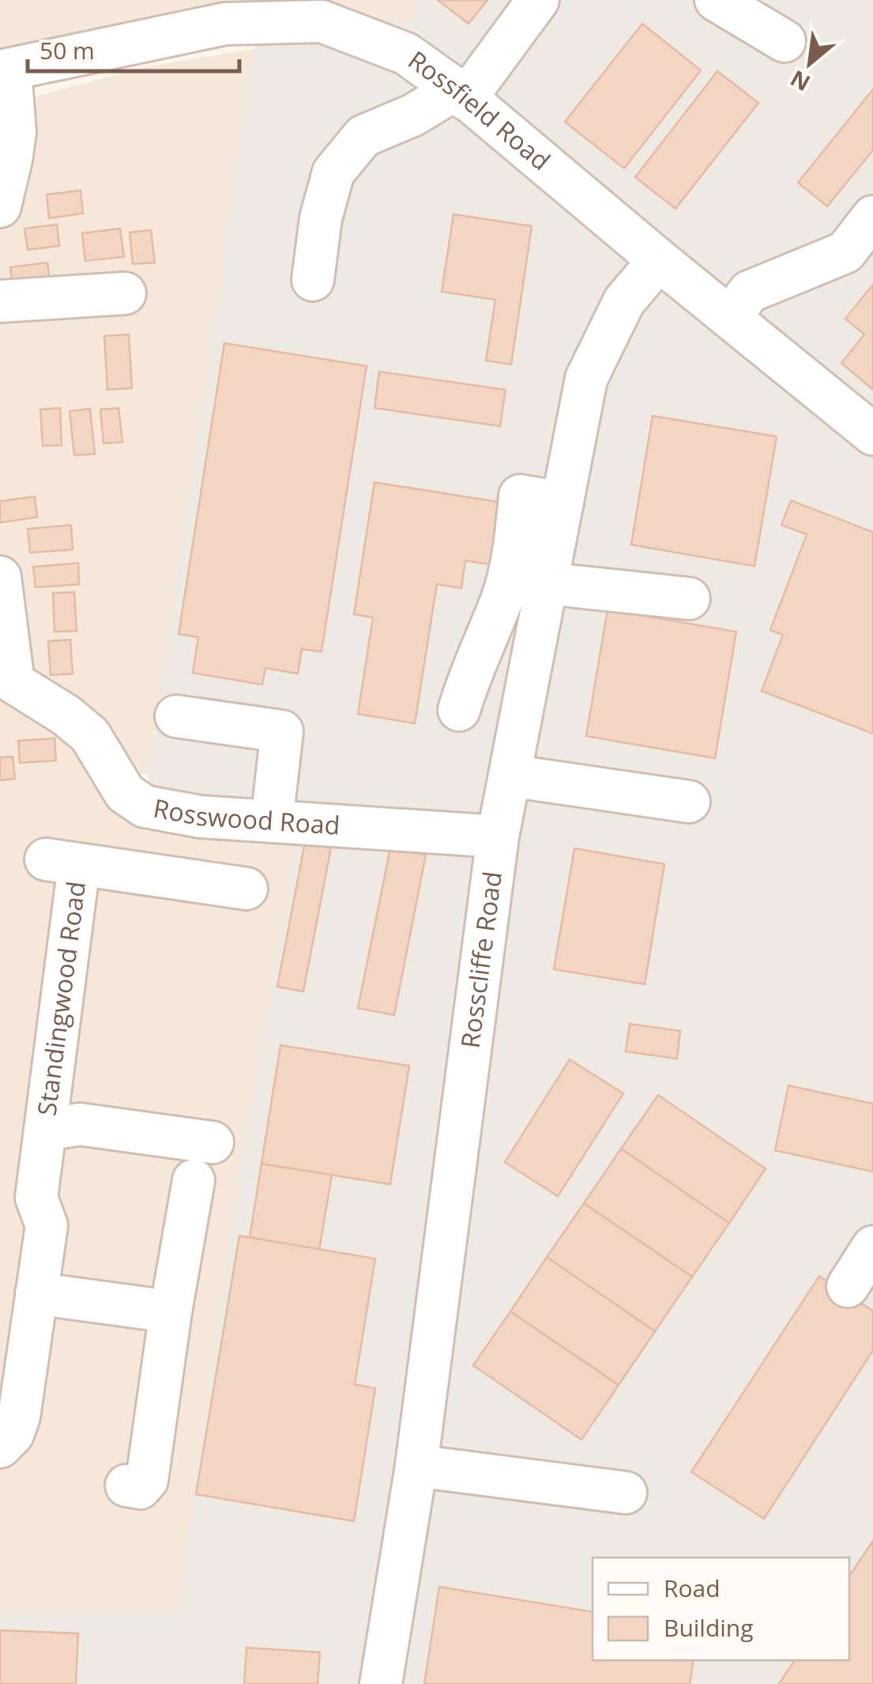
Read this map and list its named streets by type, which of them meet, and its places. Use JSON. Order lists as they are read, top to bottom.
{
  "streets": {
    "street": [
      "Rossfield Road",
      "Rosswood Road",
      "Rosscliffe Road",
      "Standingwood Road"
    ]
  },
  "crossings": [
    ["Rossfield Road", "Rosscliffe Road"],
    ["Rosswood Road", "Rosscliffe Road"]
  ],
  "legend": ["Road", "Building"],
  "scale_bar": "50 m",
  "north": "bottom left"
}
